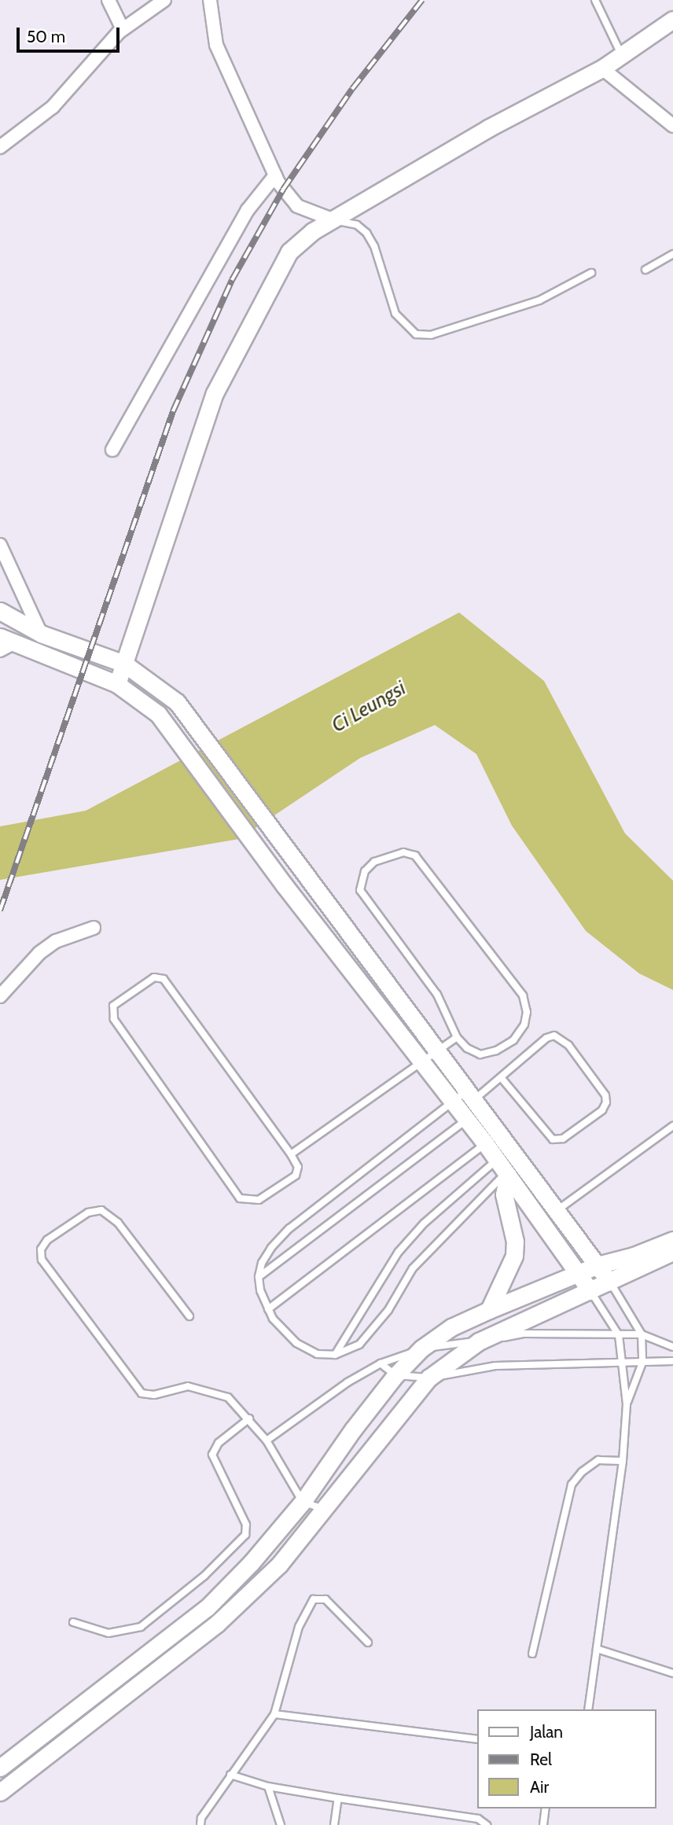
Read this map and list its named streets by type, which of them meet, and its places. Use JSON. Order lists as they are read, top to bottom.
{
  "water": ["Ci Leungsi"],
  "legend": ["Jalan", "Rel", "Air"],
  "scale_bar": "50 m"
}
